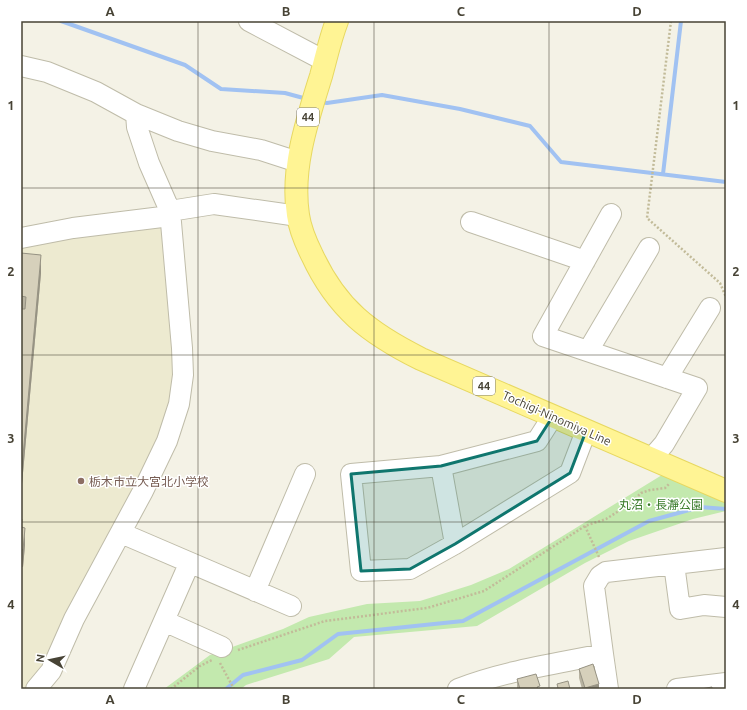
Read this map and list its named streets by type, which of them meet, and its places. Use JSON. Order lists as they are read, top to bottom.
{
  "streets": {
    "main road": ["44", "Tochigi-Ninomiya Line"]
  },
  "parks": ["丸沼・長瀞公園"],
  "places": ["栃木市立大宮北小学校"],
  "north": "left",
  "grid": {
    "columns": [
      "A",
      "B",
      "C",
      "D"
    ],
    "rows": [
      "1",
      "2",
      "3",
      "4"
    ]
  }
}
